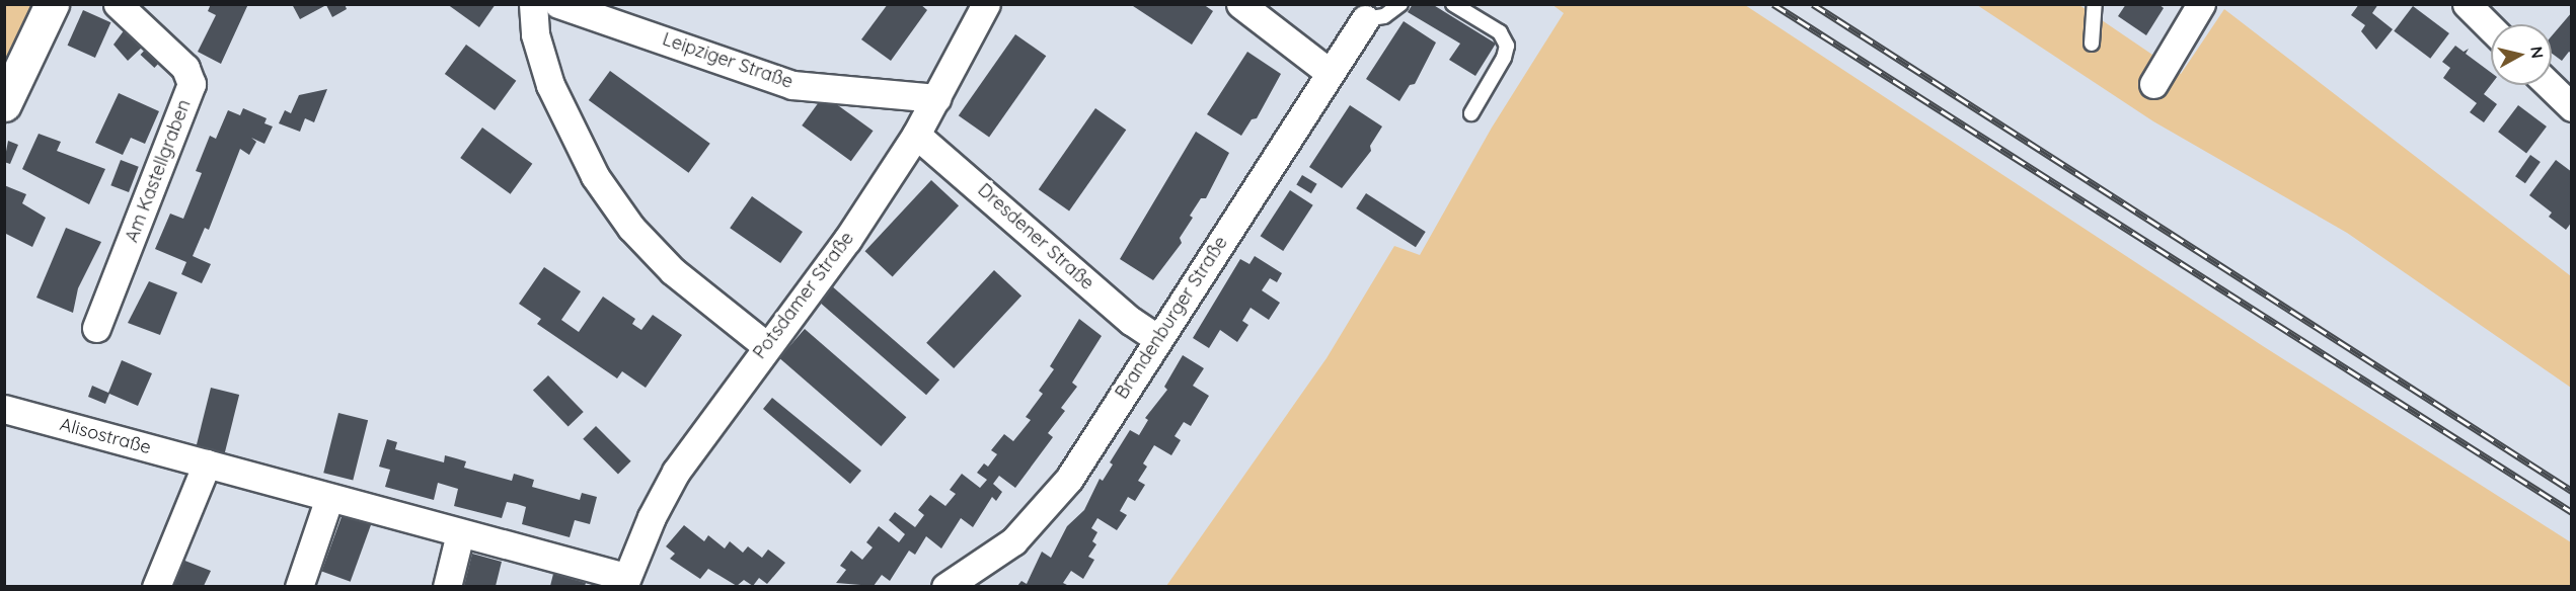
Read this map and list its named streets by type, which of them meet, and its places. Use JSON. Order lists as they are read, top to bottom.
{
  "streets": {
    "street": [
      "Leipziger Straße",
      "Am Kastellgraben",
      "Dresdener Straße",
      "Potsdamer Straße",
      "Brandenburger Straße",
      "Alisostraße"
    ]
  },
  "crossings": [
    ["Leipziger Straße", "Potsdamer Straße"],
    ["Dresdener Straße", "Potsdamer Straße"],
    ["Dresdener Straße", "Brandenburger Straße"],
    ["Potsdamer Straße", "Alisostraße"]
  ],
  "north": "right"
}
